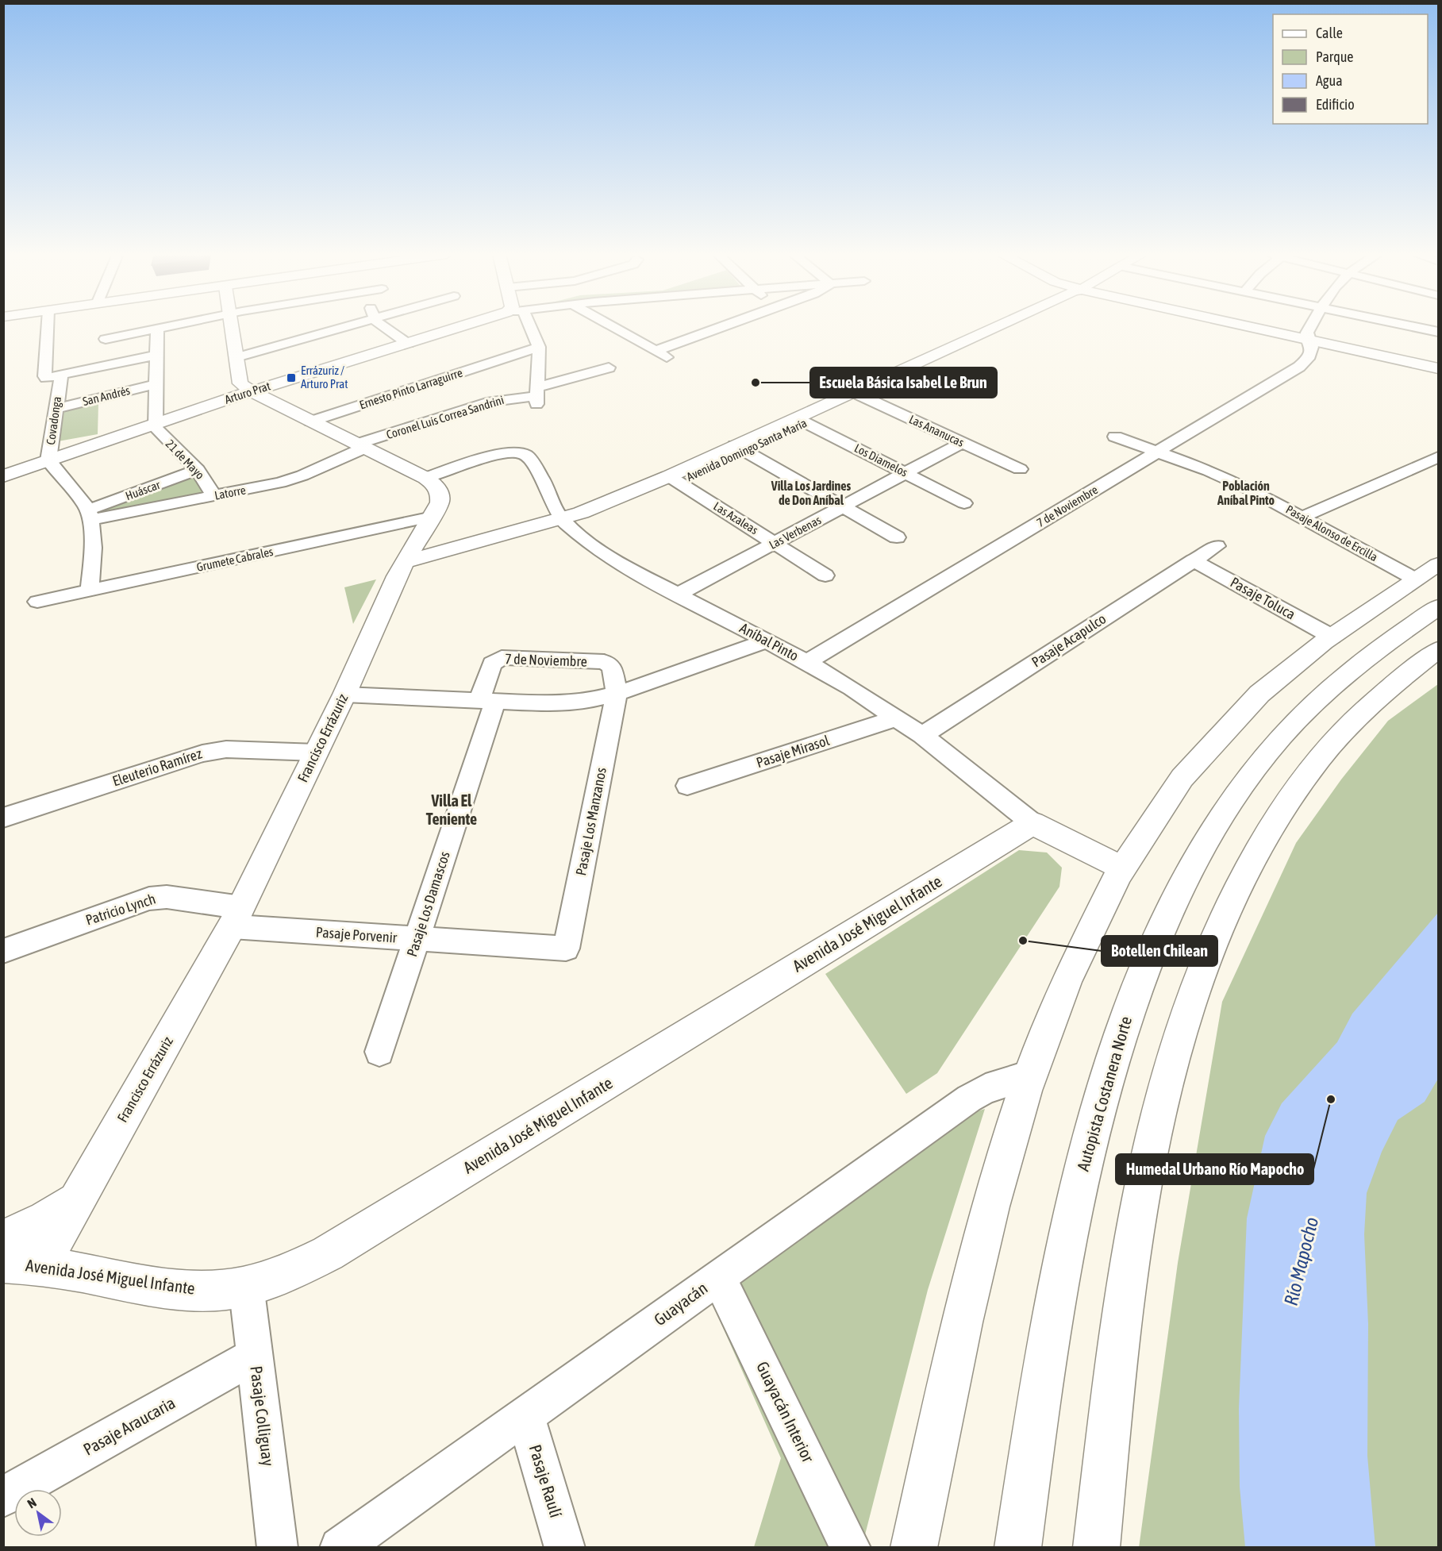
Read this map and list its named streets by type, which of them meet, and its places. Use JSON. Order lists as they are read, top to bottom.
{
  "streets": {
    "main road": [
      "Arturo Prat",
      "Avenida Domingo Santa María",
      "Aníbal Pinto",
      "Francisco Errázuriz",
      "Avenida José Miguel Infante",
      "Autopista Costanera Norte"
    ],
    "street": [
      "Ernesto Pinto Larraguirre",
      "San Andrés",
      "Coronel Luis Correa Sandrini",
      "Covadonga",
      "Las Ananucas",
      "21 de Mayo",
      "Los Diamelos",
      "Huáscar",
      "Latorre",
      "7 de Noviembre",
      "Las Azaleas",
      "Las Verbenas",
      "Pasaje Alonso de Ercilla",
      "Grumete Cabrales",
      "Pasaje Toluca",
      "Pasaje Acapulco",
      "Pasaje Mirasol",
      "Eleuterio Ramírez",
      "Pasaje Los Manzanos",
      "Pasaje Los Damascos",
      "Patricio Lynch",
      "Pasaje Porvenir",
      "Guayacán",
      "Guayacán Interior",
      "Pasaje Colliguay",
      "Pasaje Araucaria",
      "Pasaje Raulí"
    ]
  },
  "crossings": [
    ["Ernesto Pinto Larraguirre", "Francisco Errázuriz"],
    ["Arturo Prat", "Covadonga"],
    ["Arturo Prat", "21 de Mayo"],
    ["Arturo Prat", "Francisco Errázuriz"],
    ["San Andrés", "Covadonga"],
    ["Coronel Luis Correa Sandrini", "Latorre"],
    ["Coronel Luis Correa Sandrini", "Francisco Errázuriz"],
    ["Covadonga", "Huáscar"],
    ["Covadonga", "Latorre"],
    ["Las Ananucas", "Avenida Domingo Santa María"],
    ["Las Ananucas", "Las Verbenas"],
    ["Avenida Domingo Santa María", "Los Diamelos"],
    ["Avenida Domingo Santa María", "Las Azaleas"],
    ["Avenida Domingo Santa María", "Aníbal Pinto"],
    ["Avenida Domingo Santa María", "Francisco Errázuriz"],
    ["21 de Mayo", "Huáscar"],
    ["21 de Mayo", "Latorre"],
    ["Los Diamelos", "Las Verbenas"],
    ["Huáscar", "Latorre"],
    ["Latorre", "Francisco Errázuriz"],
    ["7 de Noviembre", "Pasaje Alonso de Ercilla"],
    ["7 de Noviembre", "Aníbal Pinto"],
    ["7 de Noviembre", "Pasaje Los Manzanos"],
    ["7 de Noviembre", "Pasaje Los Damascos"],
    ["Las Azaleas", "Las Verbenas"],
    ["Las Verbenas", "Aníbal Pinto"],
    ["Grumete Cabrales", "Francisco Errázuriz"],
    ["Pasaje Toluca", "Pasaje Acapulco"],
    ["Pasaje Acapulco", "Aníbal Pinto"],
    ["Aníbal Pinto", "Francisco Errázuriz"],
    ["Aníbal Pinto", "Pasaje Mirasol"],
    ["Aníbal Pinto", "Avenida José Miguel Infante"],
    ["Francisco Errázuriz", "Eleuterio Ramírez"],
    ["Francisco Errázuriz", "Patricio Lynch"],
    ["Francisco Errázuriz", "Avenida José Miguel Infante"],
    ["Francisco Errázuriz", "Pasaje Porvenir"],
    ["Pasaje Los Manzanos", "Pasaje Porvenir"],
    ["Pasaje Los Damascos", "Pasaje Porvenir"],
    ["Patricio Lynch", "Pasaje Porvenir"],
    ["Avenida José Miguel Infante", "Pasaje Colliguay"],
    ["Guayacán", "Guayacán Interior"],
    ["Guayacán", "Pasaje Raulí"],
    ["Pasaje Colliguay", "Pasaje Araucaria"]
  ],
  "districts": ["Villa Los Jardines de Don Aníbal", "Población Aníbal Pinto", "Villa El Teniente"],
  "water": ["Río Mapocho"],
  "places": {
    "transit": ["Errázuriz / Arturo Prat"],
    "other": ["Escuela Básica Isabel Le Brun", "Botellen Chilean", "Humedal Urbano Río Mapocho"]
  },
  "legend": [
    "Calle",
    "Parque",
    "Agua",
    "Edificio"
  ],
  "north": "top left"
}
